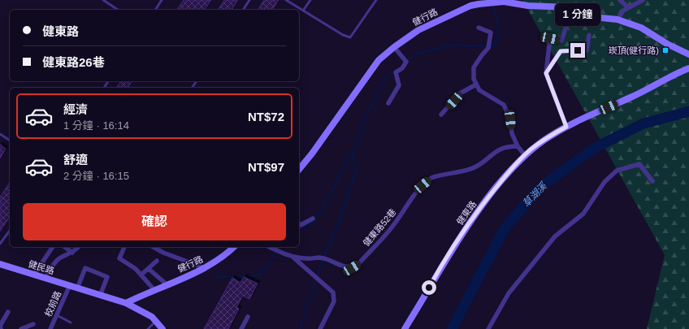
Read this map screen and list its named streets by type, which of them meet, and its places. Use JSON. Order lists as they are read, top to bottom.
{
  "streets": {
    "street": [
      "健行路",
      "健東路",
      "健東路52巷",
      "健民路",
      "校前路"
    ]
  },
  "crossings": [
    ["健行路", "健民路"],
    ["健民路", "校前路"]
  ],
  "water": ["草湖溪"],
  "places": {
    "transit": ["崁頂(健行路)"]
  },
  "page": {
    "bubble": "1 分鐘",
    "banner": ["健東路", "健東路26巷"],
    "list": [
      {
        "name": "經濟",
        "note": "1 分鐘 · 16:14",
        "value": "NT$72"
      },
      {
        "name": "舒適",
        "note": "2 分鐘 · 16:15",
        "value": "NT$97"
      }
    ],
    "buttons": "確認"
  }
}
